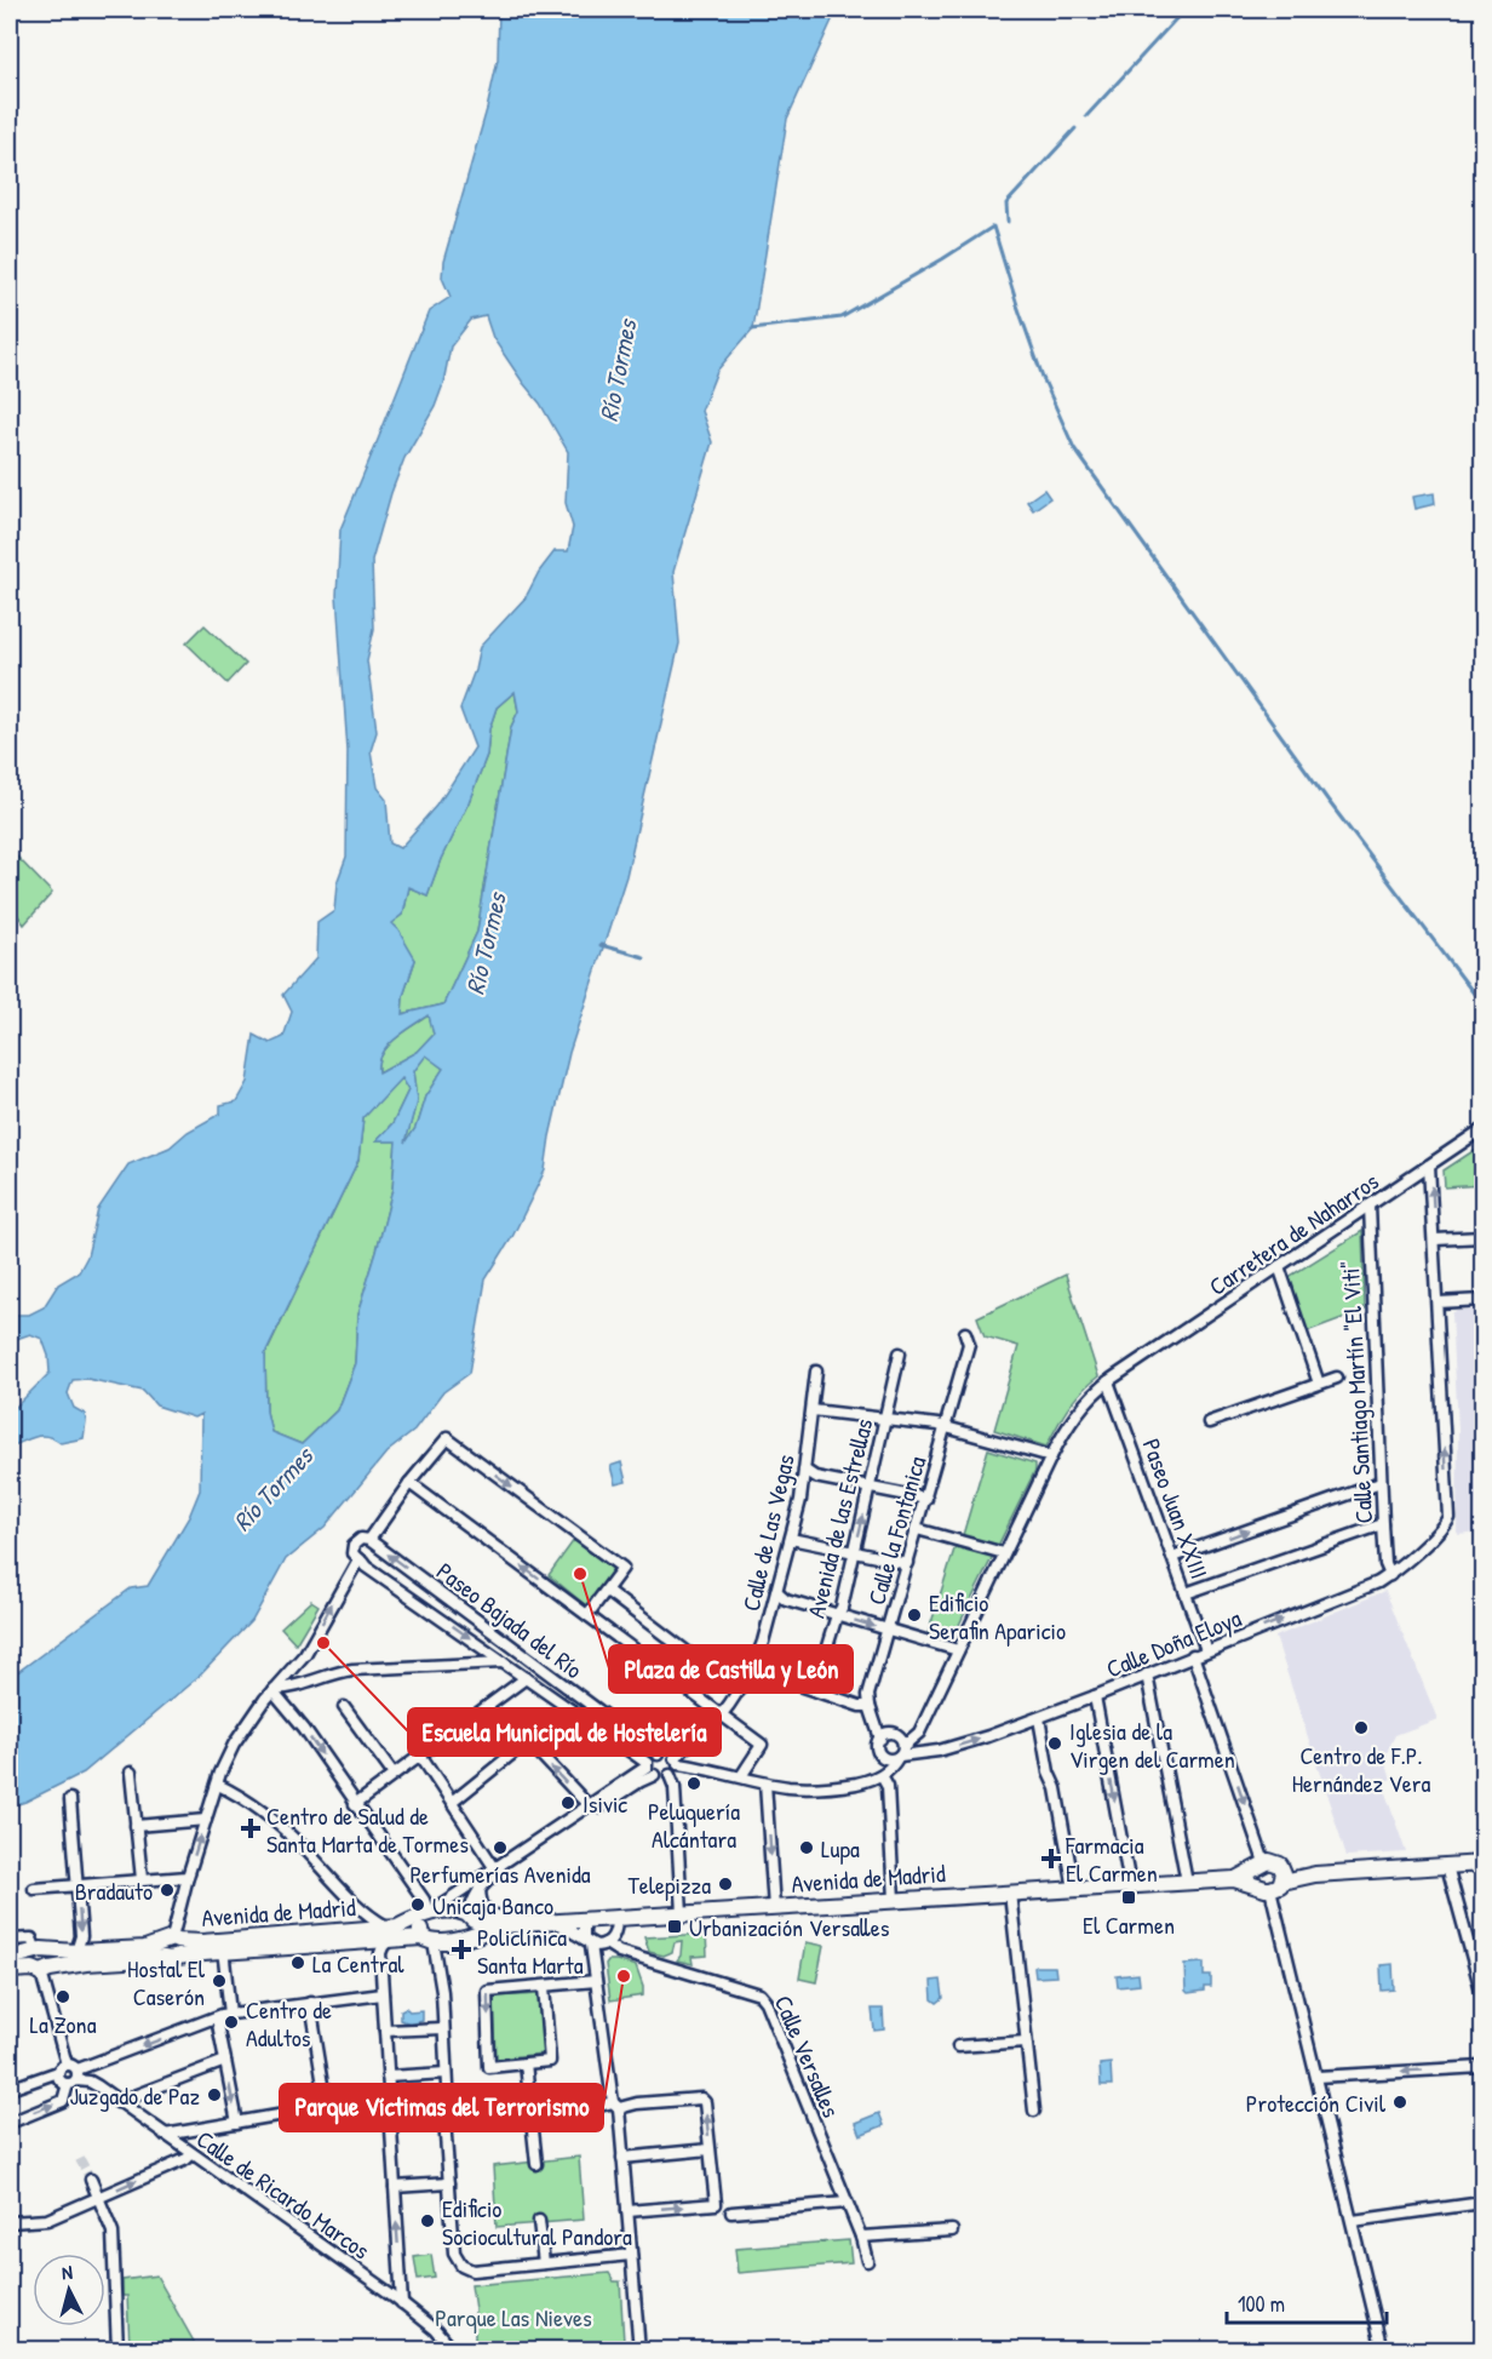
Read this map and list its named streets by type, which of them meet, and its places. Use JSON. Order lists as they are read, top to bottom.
{
  "streets": {
    "highway": ["Avenida de Madrid"],
    "street": [
      "Carretera de Naharros",
      "Calle Santiago Martín \"El Viti\"",
      "Paseo Juan XXIII",
      "Avenida de las Estrellas",
      "Calle la Fontanica",
      "Calle de Las Vegas",
      "Paseo Bajada del Río",
      "Calle Doña Eloya",
      "Calle Versalles",
      "Calle de Ricardo Marcos"
    ]
  },
  "crossings": [
    ["Carretera de Naharros", "Calle Santiago Martín \"El Viti\""],
    ["Carretera de Naharros", "Paseo Juan XXIII"],
    ["Carretera de Naharros", "Calle la Fontanica"],
    ["Carretera de Naharros", "Calle Doña Eloya"],
    ["Calle Santiago Martín \"El Viti\"", "Calle Doña Eloya"],
    ["Paseo Juan XXIII", "Calle Doña Eloya"],
    ["Calle la Fontanica", "Calle Doña Eloya"],
    ["Calle de Las Vegas", "Paseo Bajada del Río"]
  ],
  "one_way": ["Calle Doña Eloya"],
  "water": ["Río Tormes"],
  "parks": ["Parque Las Nieves"],
  "places": {
    "other": [
      "Plaza de Castilla y León",
      "Edificio Serafin Aparicio",
      "Escuela Municipal de Hostelería",
      "Centro de F.P. Hernández Vera",
      "Iglesia de la Virgen del Carmen",
      "Peluquería Alcántara",
      "Isivic",
      "Perfumerías Avenida",
      "Lupa",
      "Telepizza",
      "Bradauto",
      "Unicaja Banco",
      "La Central",
      "Parque Víctimas del Terrorismo",
      "Hostal El Caserón",
      "La Zona",
      "Centro de Adultos",
      "Juzgado de Paz",
      "Protección Civil",
      "Edificio Sociocultural Pandora"
    ],
    "health": ["Centro de Salud de Santa Marta de Tormes", "Farmacia El Carmen", "Policlínica Santa Marta"],
    "transit": ["El Carmen", "Urbanización Versalles"]
  },
  "scale_bar": "100 m",
  "north": "top"
}
